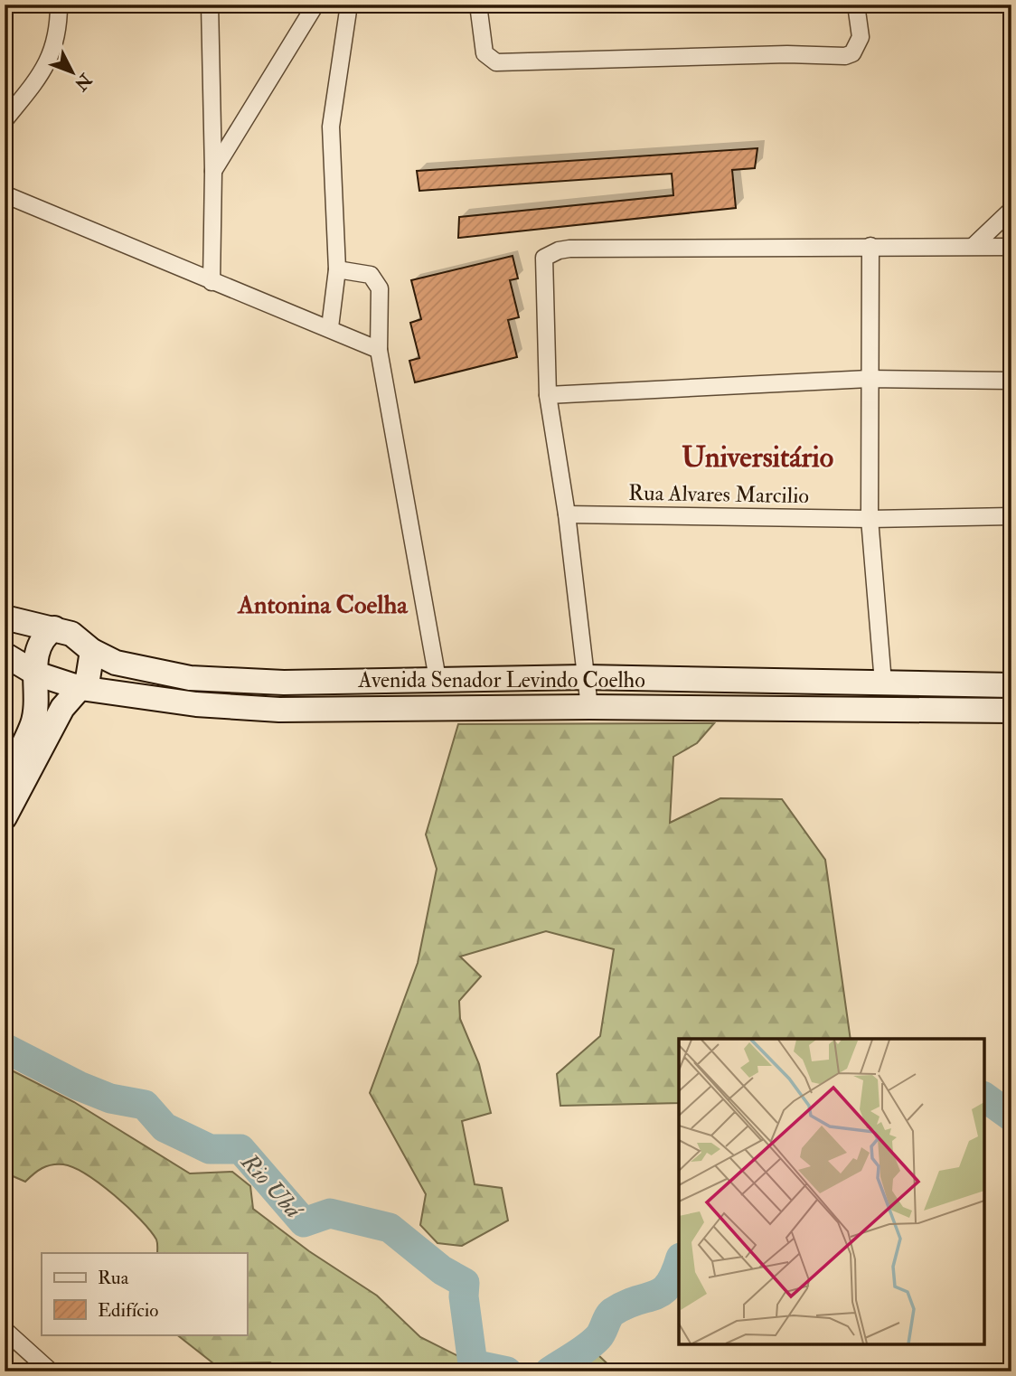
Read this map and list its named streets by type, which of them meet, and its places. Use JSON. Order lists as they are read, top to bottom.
{
  "streets": {
    "street": ["Rua Alvares Marcilio", "Avenida Senador Levindo Coelho"]
  },
  "districts": ["Universitário", "Antonina Coelha"],
  "water": ["Rio Ubá"],
  "legend": ["Rua", "Edifício"],
  "north": "bottom right"
}
